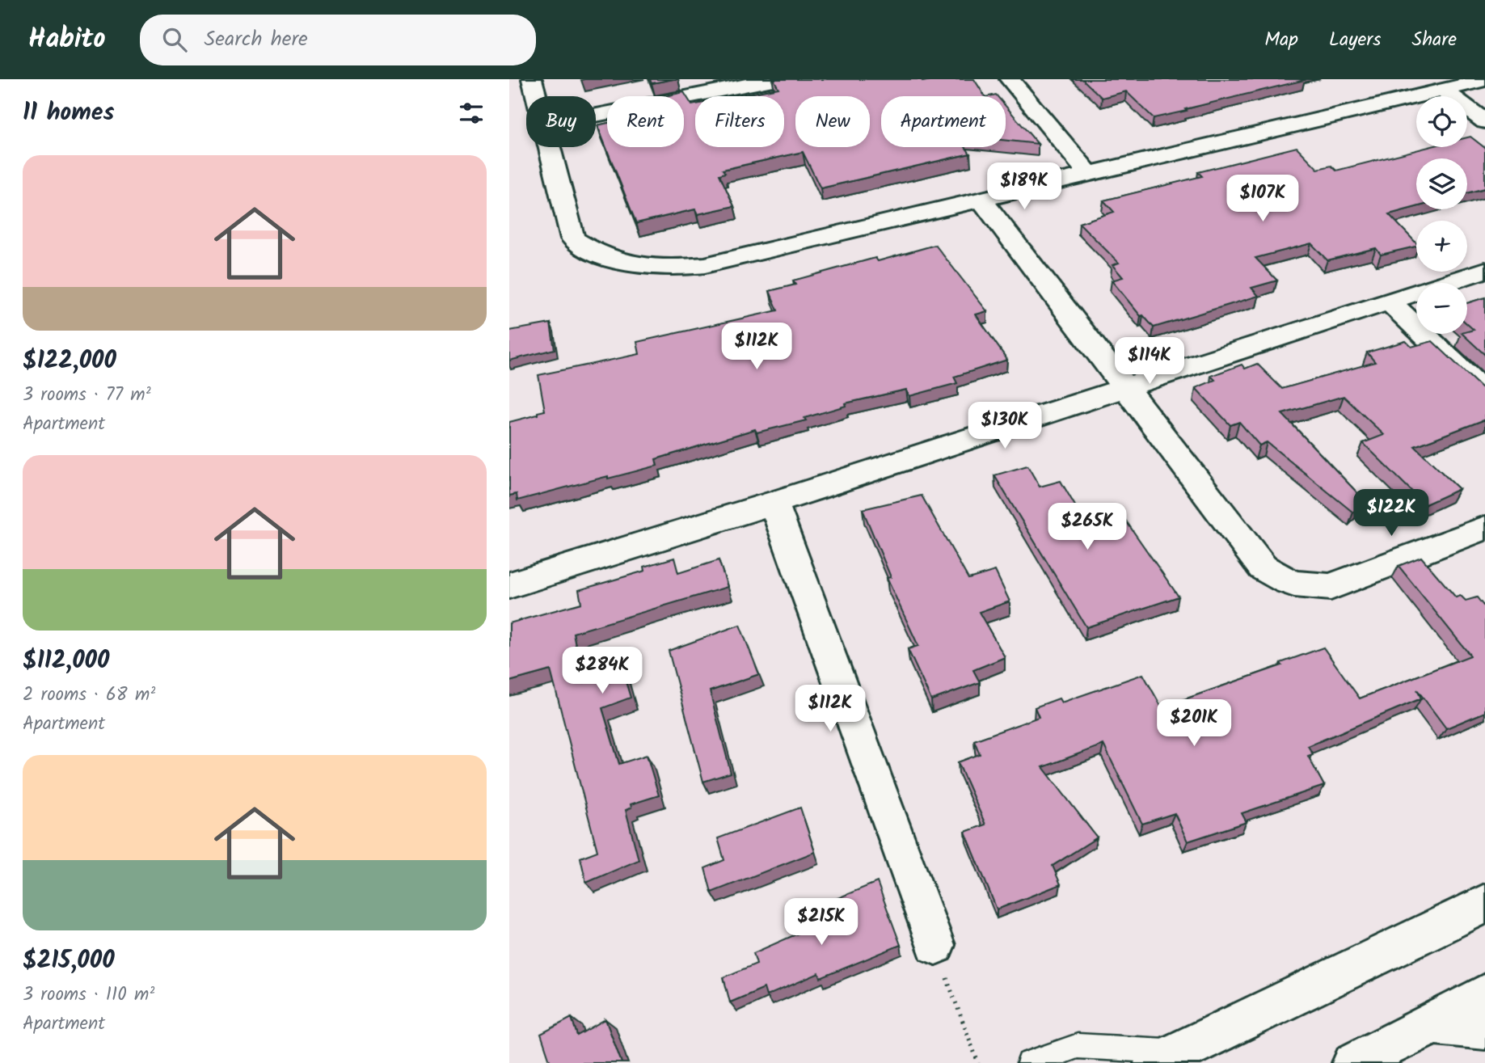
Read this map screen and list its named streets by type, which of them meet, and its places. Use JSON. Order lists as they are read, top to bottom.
{
  "page": {
    "header": "Habito",
    "search": "Search here",
    "nav": ["Map", "Layers", "Share"],
    "heading": "11 homes",
    "map_buttons": ["+", "−"],
    "chip": [
      "Buy",
      "Rent",
      "Filters",
      "New",
      "Apartment"
    ],
    "list": [
      {
        "name": "$122,000",
        "note": "3 rooms · 77 m² · Apartment"
      },
      {
        "name": "$112,000",
        "note": "2 rooms · 68 m² · Apartment"
      },
      {
        "name": "$215,000",
        "note": "3 rooms · 110 m² · Apartment"
      }
    ],
    "price": [
      "$189K",
      "$107K",
      "$112K",
      "$114K",
      "$130K",
      "$122K",
      "$265K",
      "$284K",
      "$112K",
      "$201K",
      "$215K"
    ]
  }
}
